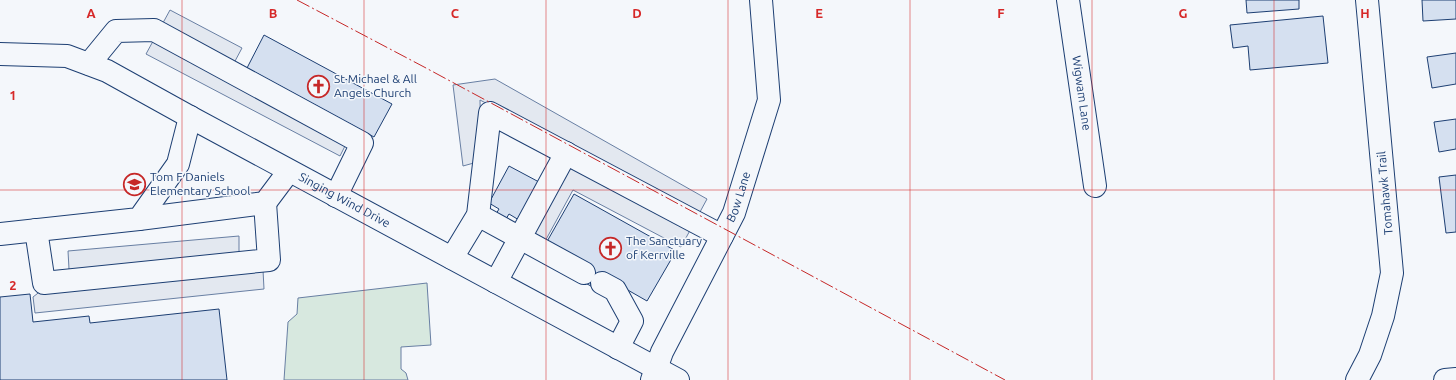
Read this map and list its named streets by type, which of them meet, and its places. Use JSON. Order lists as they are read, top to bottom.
{
  "streets": {
    "street": [
      "Wigwam Lane",
      "Tomahawk Trail",
      "Bow Lane",
      "Singing Wind Drive"
    ]
  },
  "crossings": [
    ["Bow Lane", "Singing Wind Drive"]
  ],
  "places": {
    "church": ["St Michael & All Angels Church", "The Sanctuary of Kerrville"],
    "school or university": ["Tom F Daniels Elementary School"]
  },
  "grid": {
    "columns": [
      "A",
      "B",
      "C",
      "D",
      "E",
      "F",
      "G",
      "H"
    ],
    "rows": ["1", "2"]
  }
}
